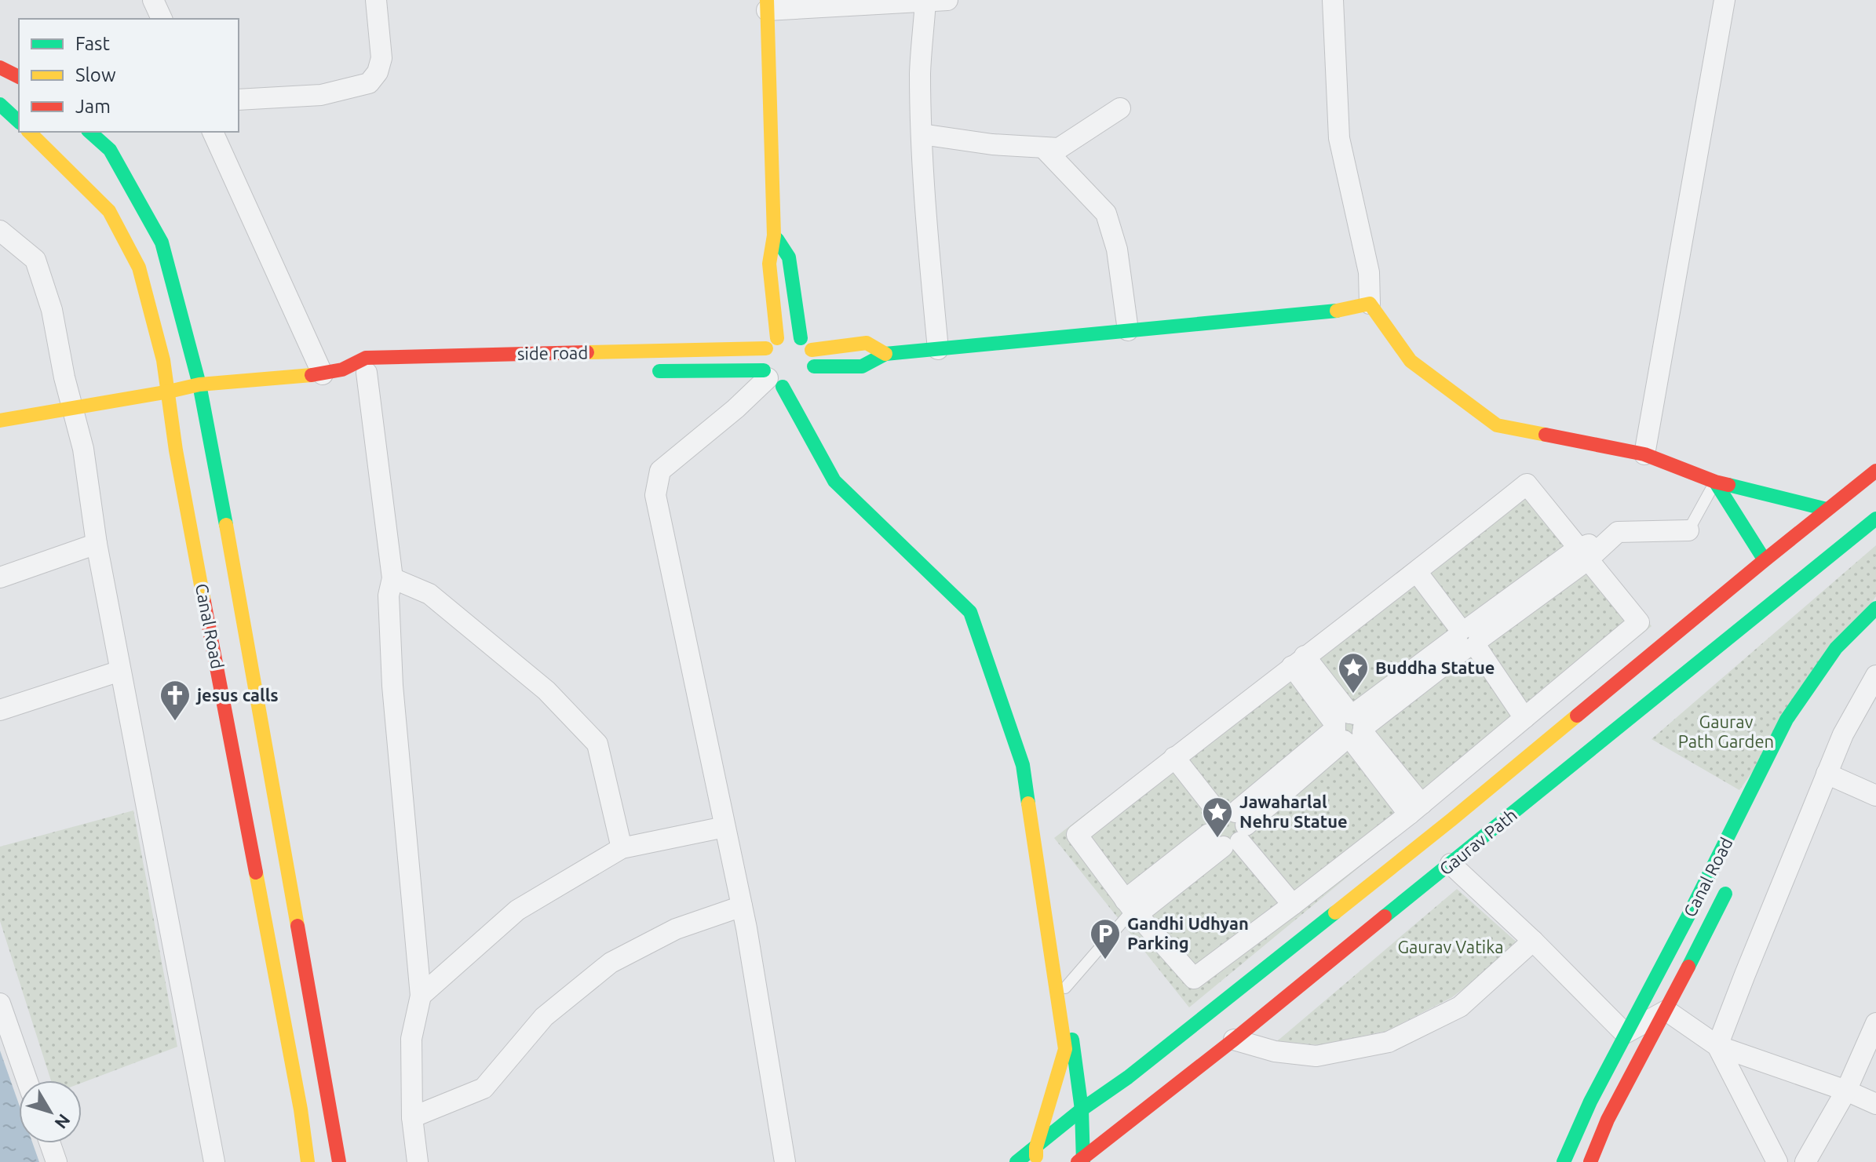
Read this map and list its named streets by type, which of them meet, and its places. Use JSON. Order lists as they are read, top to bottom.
{
  "streets": {
    "main road": ["side road", "Canal Road", "Gaurav Path"]
  },
  "crossings": [
    ["side road", "Canal Road"]
  ],
  "parks": ["Gaurav Path Garden", "Gaurav Vatika"],
  "places": {
    "place": ["Buddha Statue", "Jawaharlal Nehru Statue"],
    "church": ["jesus calls"],
    "parking": ["Gandhi Udhyan Parking"]
  },
  "legend": ["Fast", "Slow", "Jam"],
  "north": "bottom right"
}
